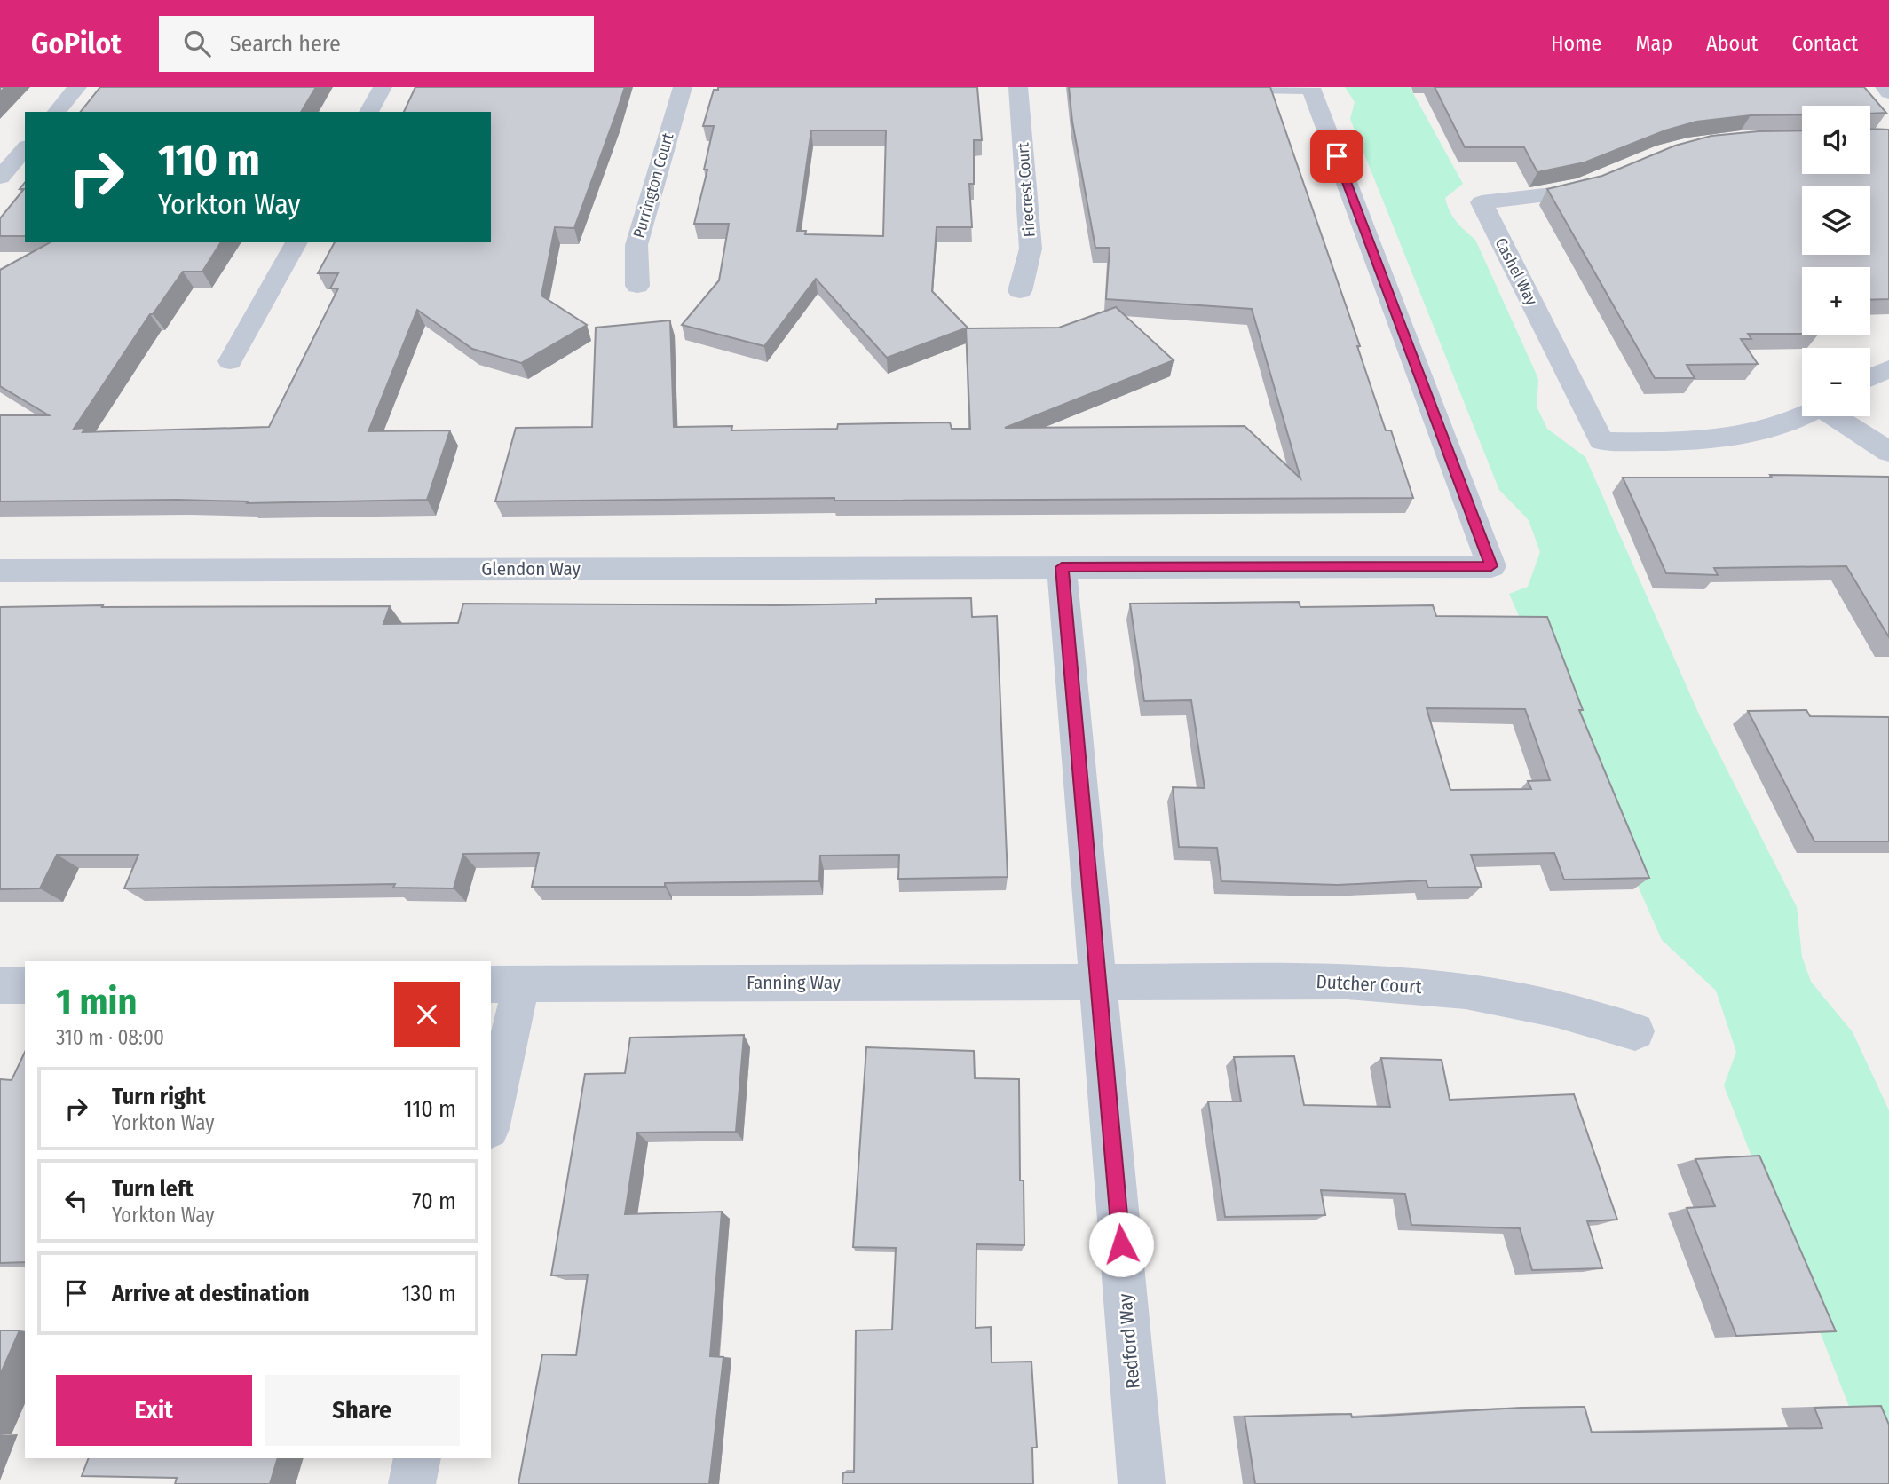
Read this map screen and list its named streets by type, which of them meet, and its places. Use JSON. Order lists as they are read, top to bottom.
{
  "streets": {
    "street": [
      "Purrington Court",
      "Firecrest Court",
      "Cashel Way",
      "Glendon Way",
      "Fanning Way",
      "Dutcher Court",
      "Redford Way"
    ]
  },
  "crossings": [
    ["Glendon Way", "Redford Way"],
    ["Fanning Way", "Dutcher Court"],
    ["Fanning Way", "Redford Way"],
    ["Dutcher Court", "Redford Way"]
  ],
  "page": {
    "header": "GoPilot",
    "search": "Search here",
    "nav": [
      "Home",
      "Map",
      "About",
      "Contact"
    ],
    "map_buttons": ["+", "−"],
    "turn": ["110 m", "Yorkton Way"],
    "heading": ["1 min", "310 m · 08:00"],
    "list": [
      {
        "name": "Turn right",
        "note": "Yorkton Way",
        "value": "110 m"
      },
      {
        "name": "Turn left",
        "note": "Yorkton Way",
        "value": "70 m"
      },
      {
        "name": "Arrive at destination",
        "value": "130 m"
      }
    ],
    "buttons": ["Exit", "Share"]
  }
}
